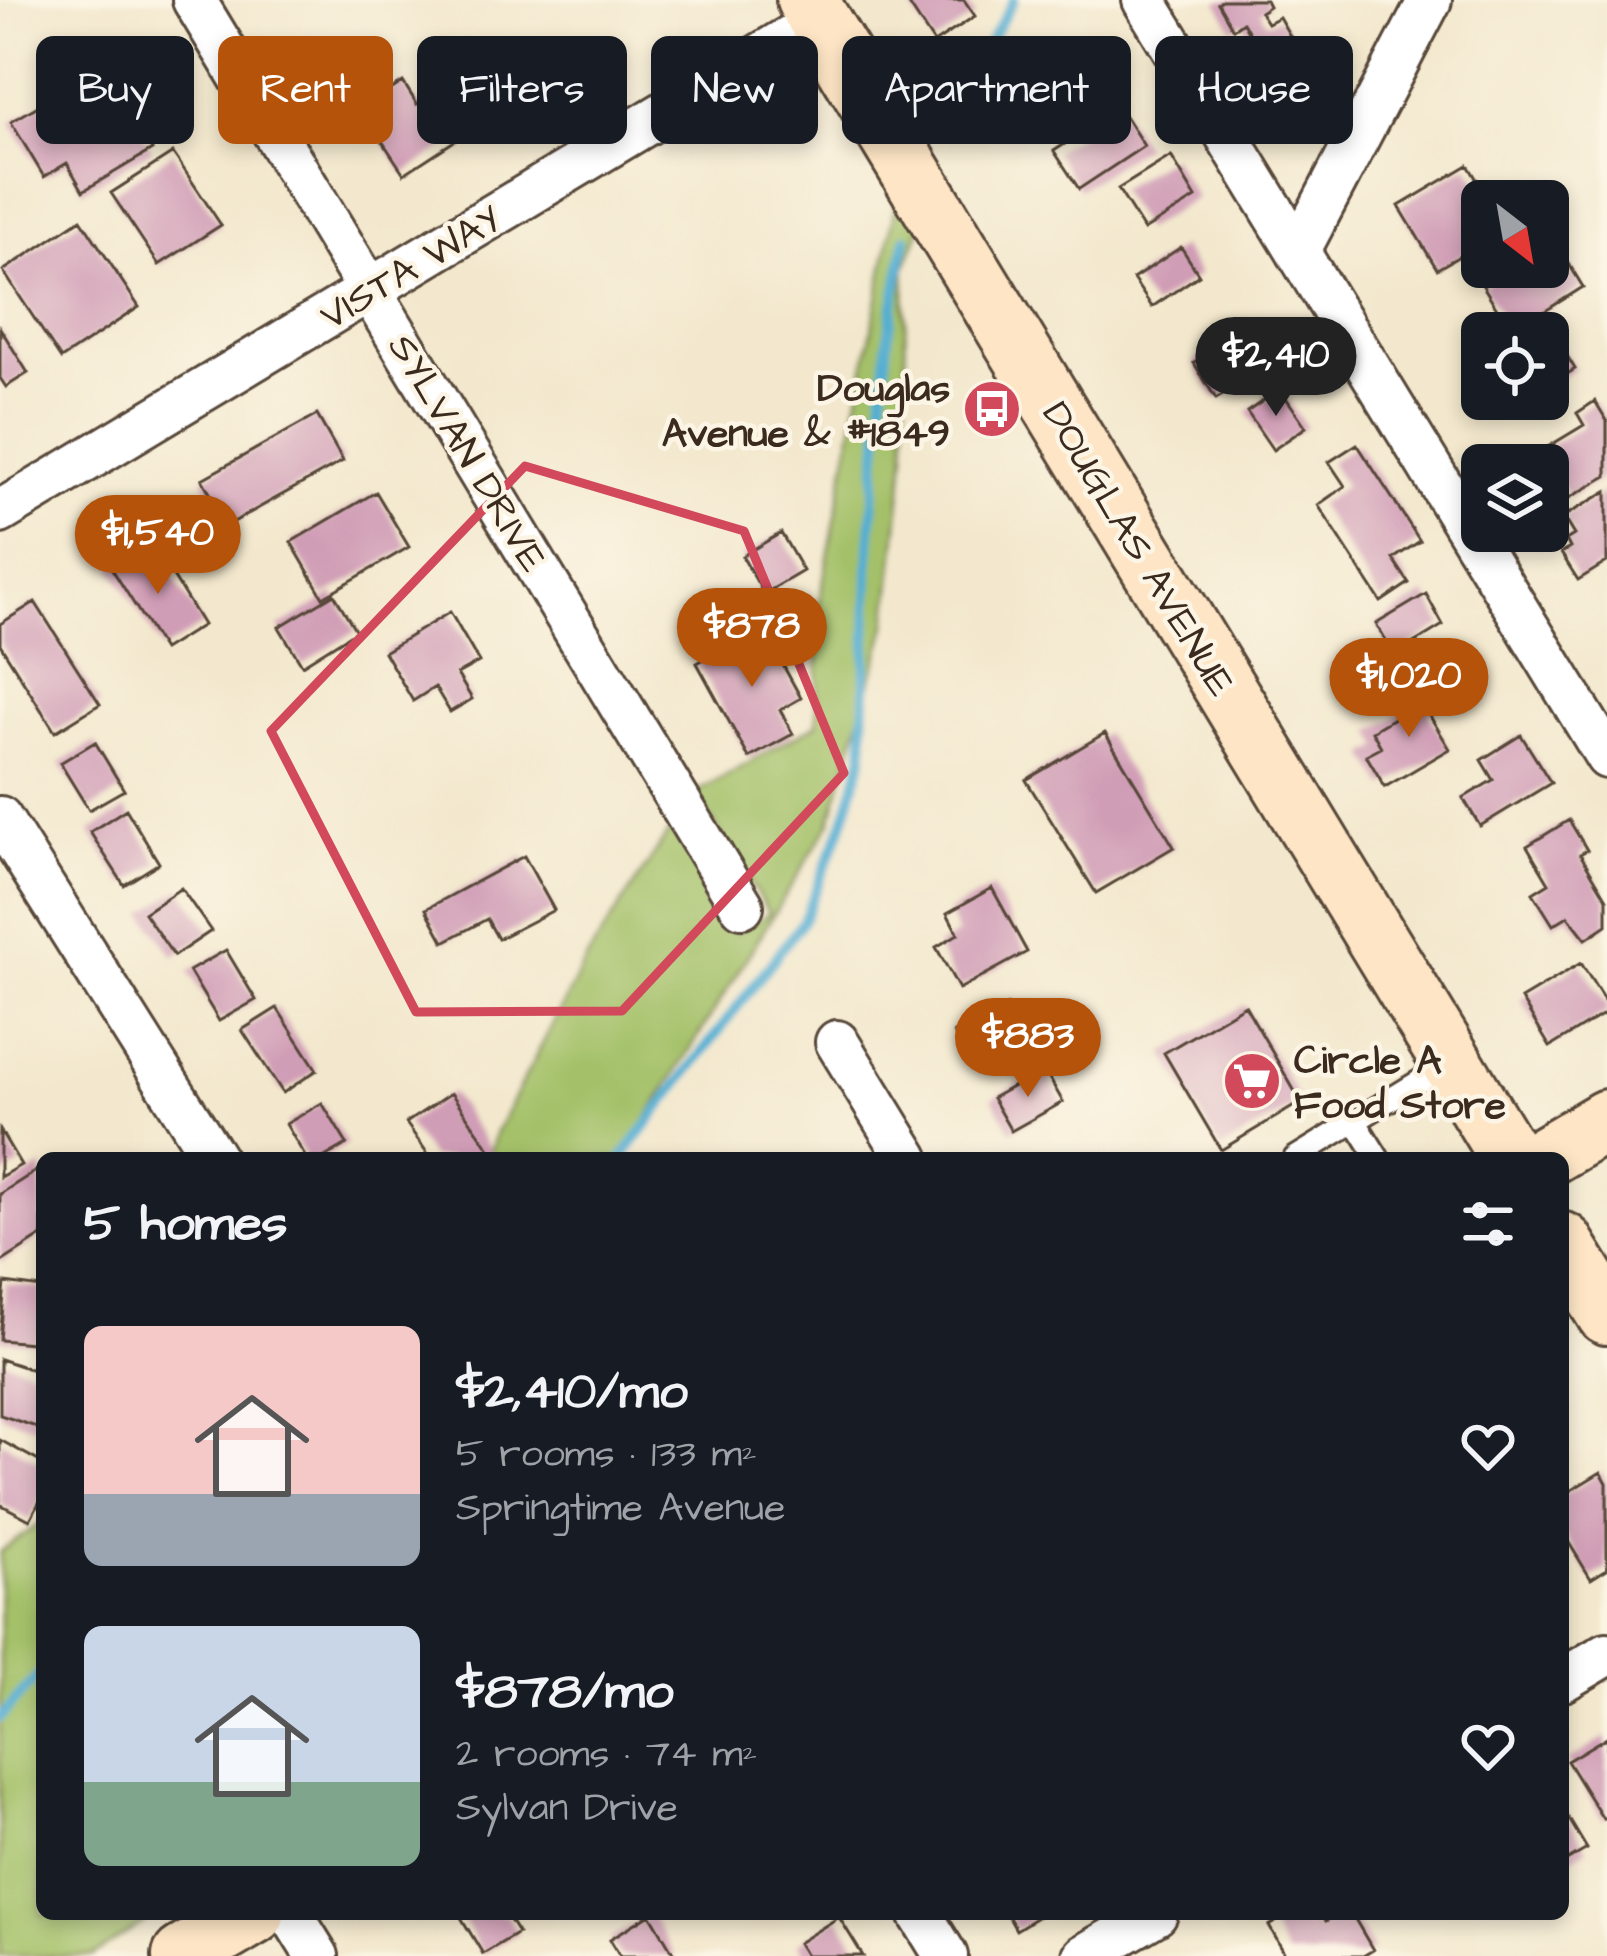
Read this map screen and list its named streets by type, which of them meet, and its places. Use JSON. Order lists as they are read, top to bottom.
{
  "streets": {
    "main road": ["DOUGLAS AVENUE"],
    "street": ["VISTA WAY", "SYLVAN DRIVE"]
  },
  "crossings": [
    ["VISTA WAY", "SYLVAN DRIVE"],
    ["VISTA WAY", "DOUGLAS AVENUE"]
  ],
  "places": {
    "bus stop": ["Douglas Avenue & #1849"],
    "supermarket": ["Circle A Food Store"]
  },
  "north": "bottom right",
  "page": {
    "chip": [
      "Buy",
      "Rent",
      "Filters",
      "New",
      "Apartment",
      "House"
    ],
    "price": [
      "$2,410",
      "$1,540",
      "$878",
      "$1,020",
      "$883"
    ],
    "heading": "5 homes",
    "list": [
      {
        "name": "$2,410/mo",
        "note": "5 rooms · 133 m² · Springtime Avenue"
      },
      {
        "name": "$878/mo",
        "note": "2 rooms · 74 m² · Sylvan Drive"
      }
    ]
  }
}
